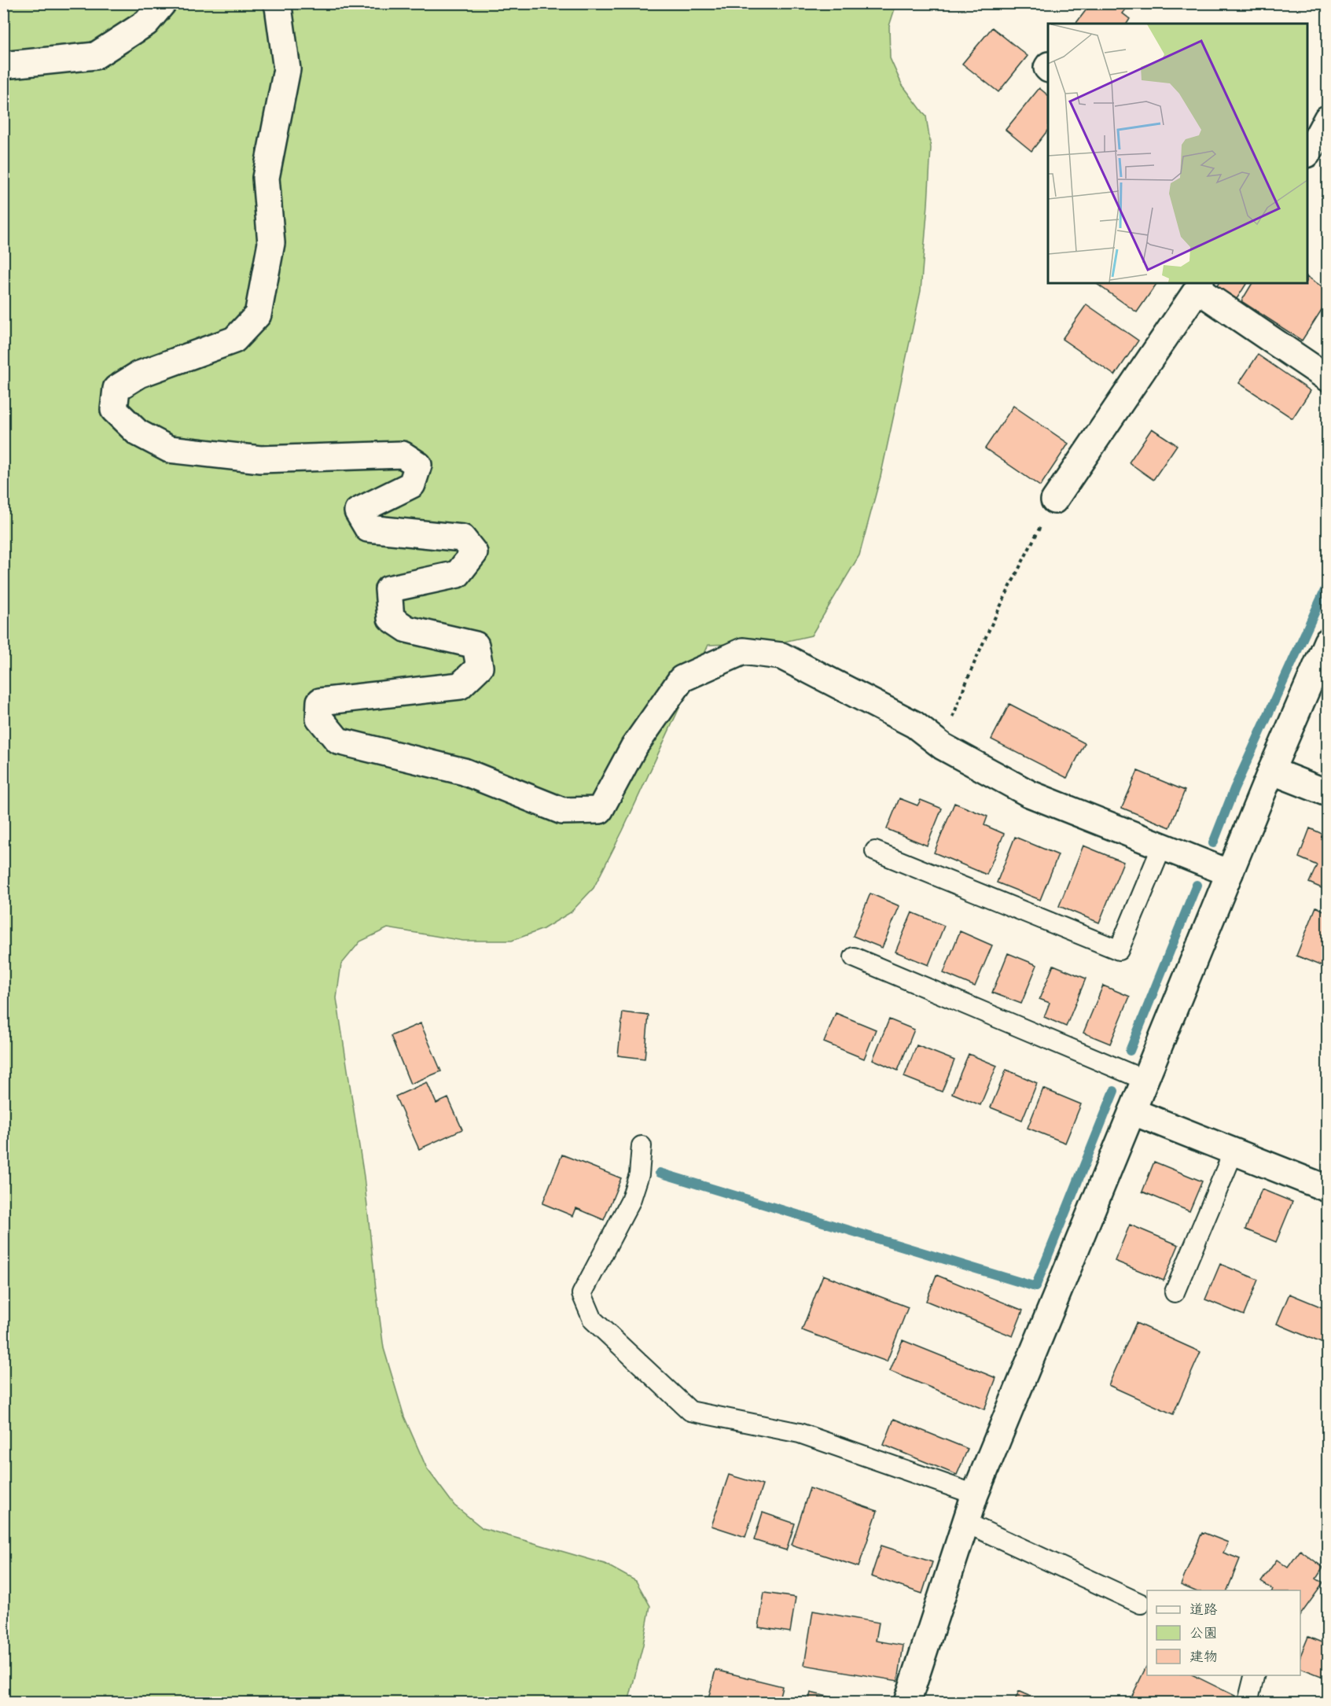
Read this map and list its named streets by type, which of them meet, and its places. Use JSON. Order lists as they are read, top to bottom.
{
  "legend": ["道路", "公園", "建物"]
}
